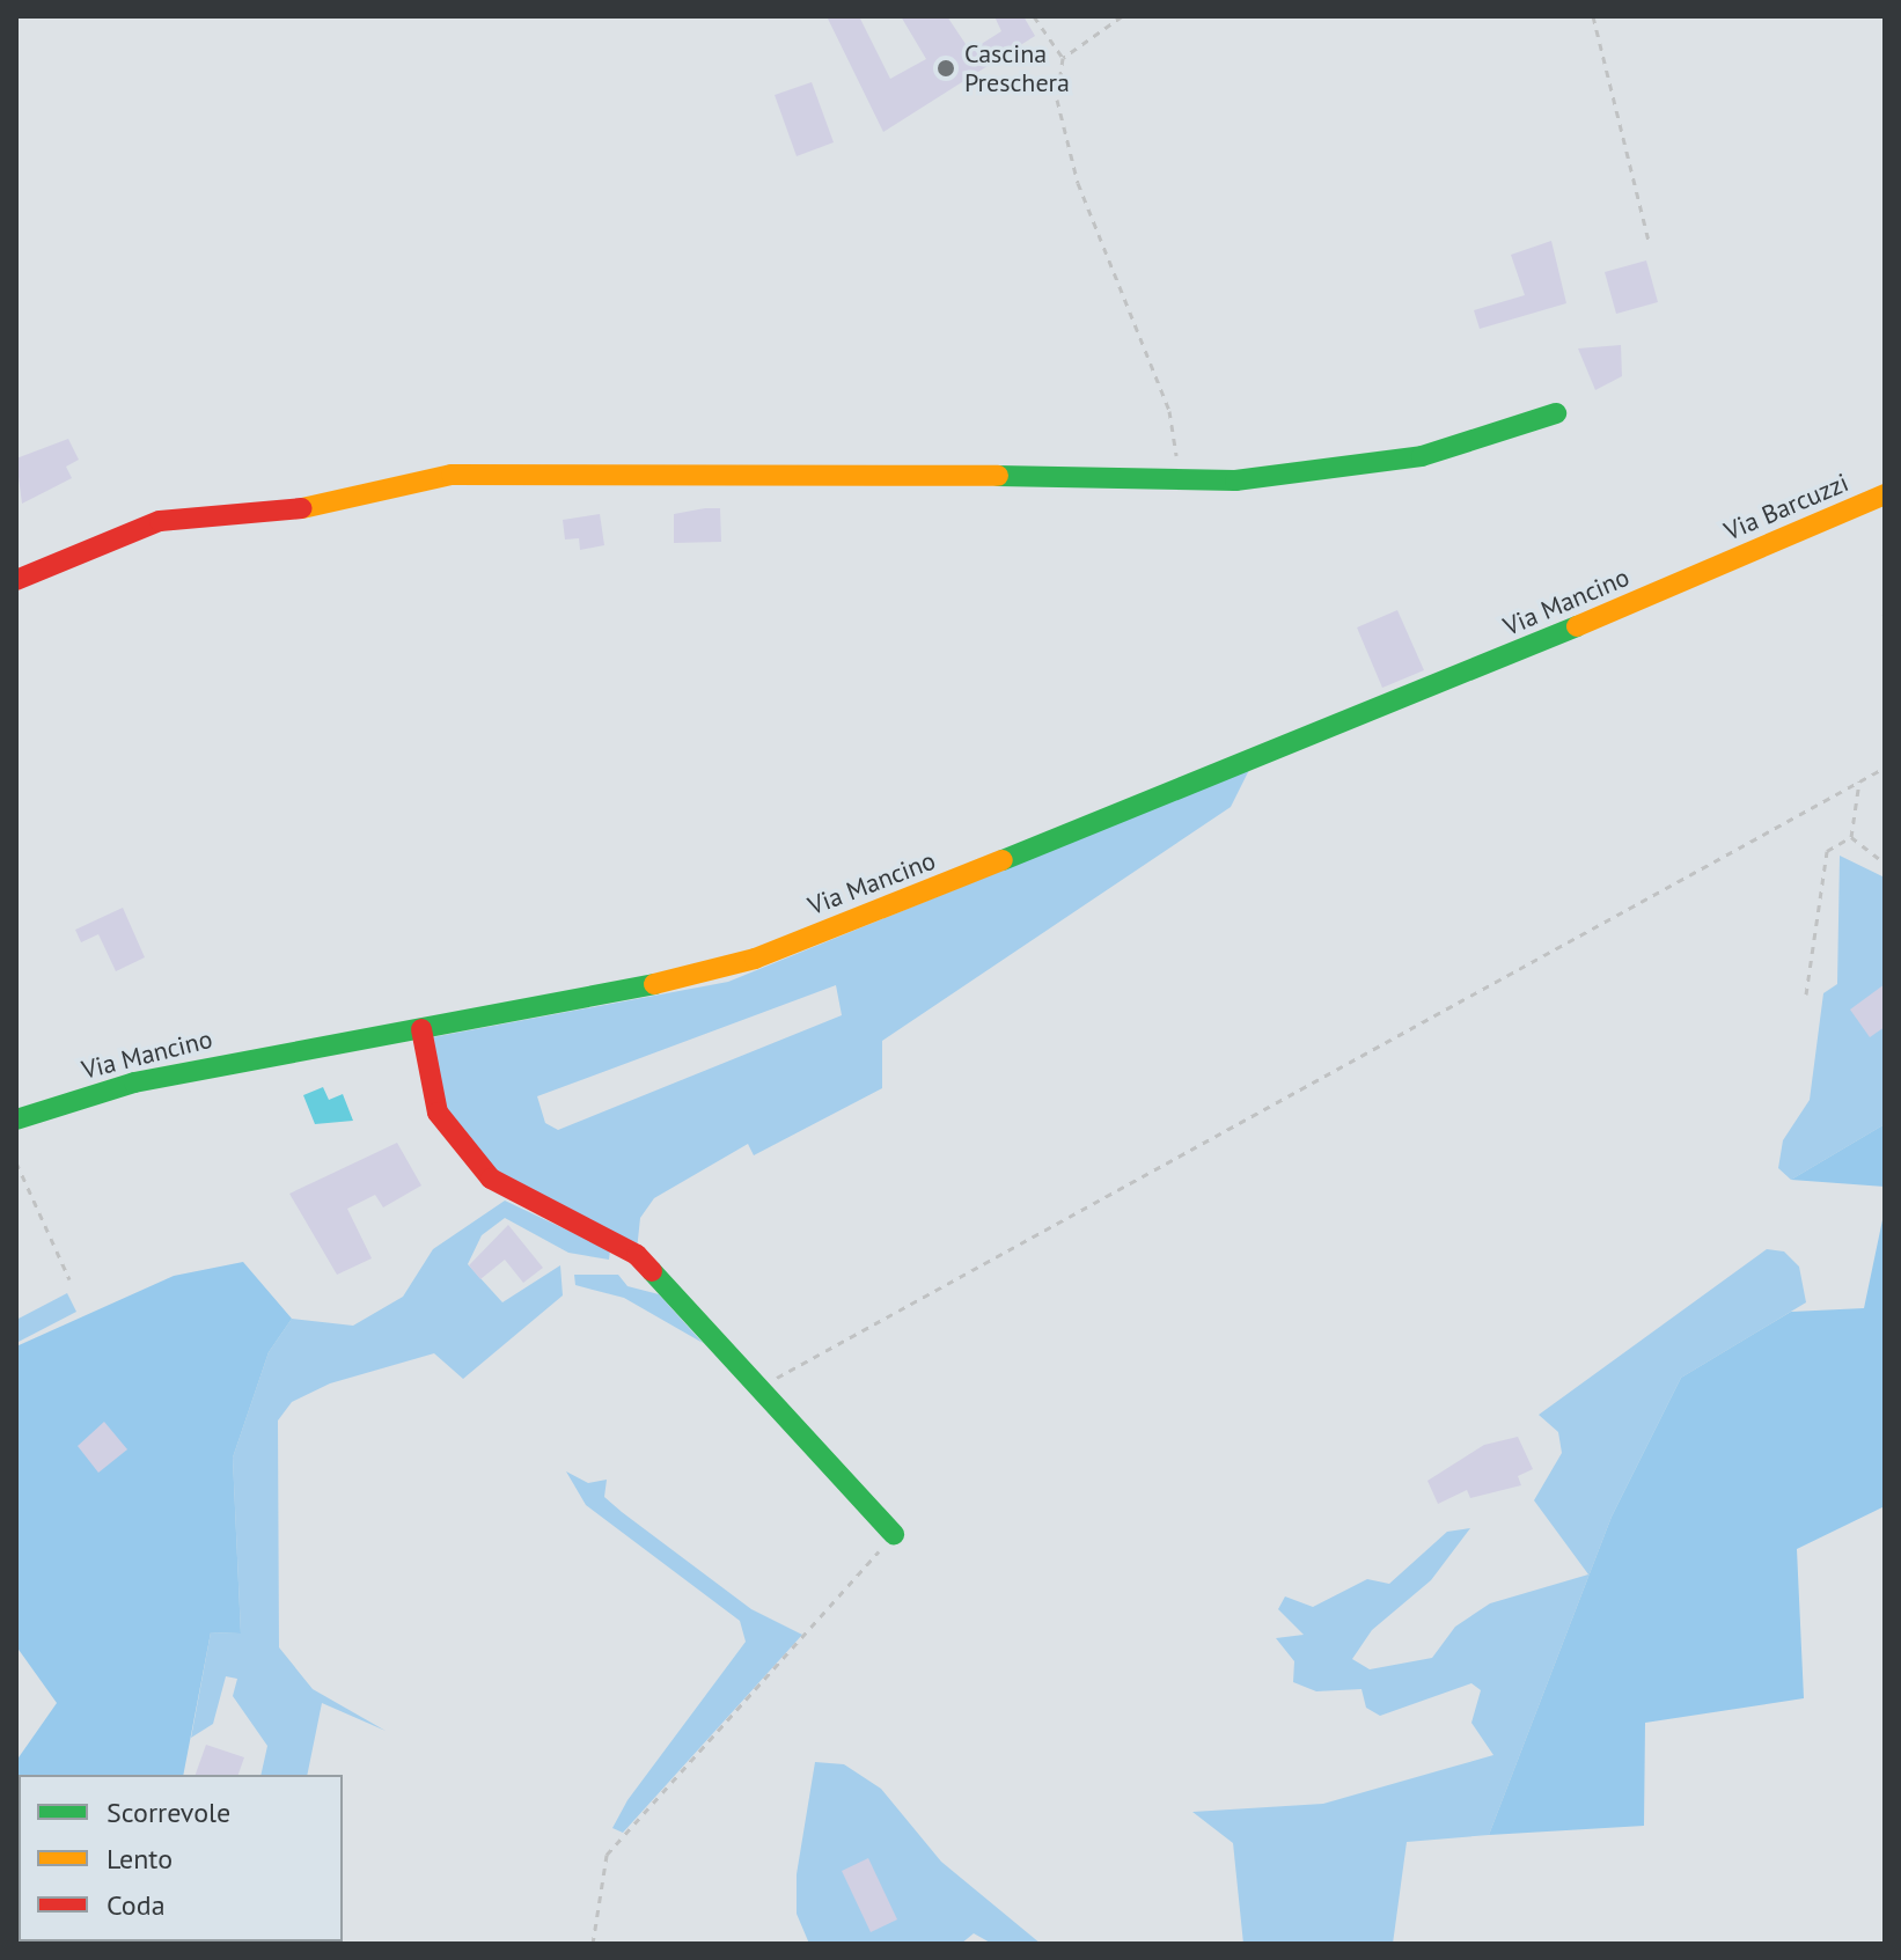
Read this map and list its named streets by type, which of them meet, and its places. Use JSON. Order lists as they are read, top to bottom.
{
  "streets": {
    "street": ["Via Barcuzzi", "Via Mancino"]
  },
  "crossings": [
    ["Via Barcuzzi", "Via Mancino"]
  ],
  "places": ["Cascina Preschera"],
  "legend": ["Scorrevole", "Lento", "Coda"]
}
